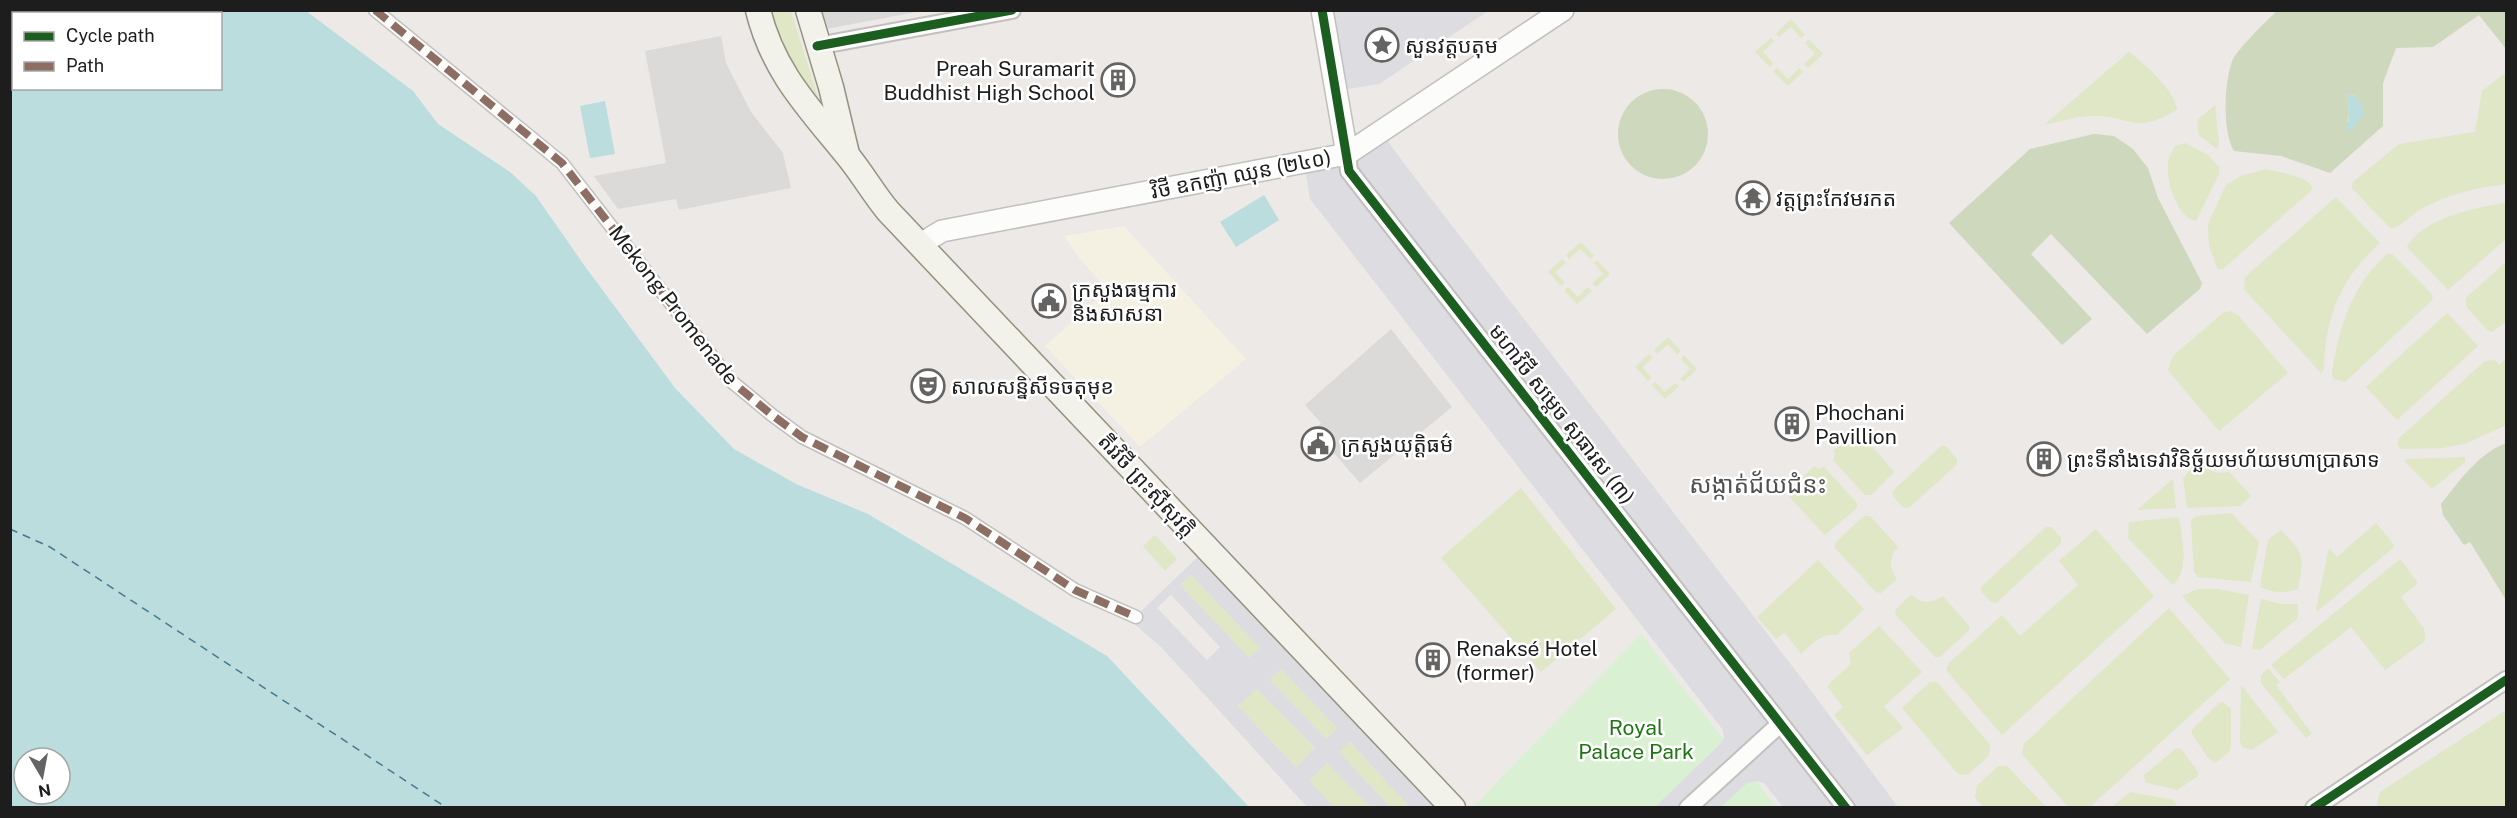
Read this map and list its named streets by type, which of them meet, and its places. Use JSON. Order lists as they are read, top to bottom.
{
  "streets": {
    "main road": ["តីរវិថី ព្រះស៊ីសុវត្តិ"],
    "street": ["វិថី ឧកញ៉ា ឈុន (២៤០)", "Mekong Promenade", "មហាវិថី សម្តេច សុធារស (៣)"]
  },
  "crossings": [
    ["វិថី ឧកញ៉ា ឈុន (២៤០)", "មហាវិថី សម្តេច សុធារស (៣)"],
    ["វិថី ឧកញ៉ា ឈុន (២៤០)", "តីរវិថី ព្រះស៊ីសុវត្តិ"]
  ],
  "districts": ["សង្កាត់ជ័យជំនះ"],
  "parks": ["Royal Palace Park"],
  "places": {
    "place": ["សួនវត្តបតុម"],
    "building": [
      "Preah Suramarit Buddhist High School",
      "Phochani Pavillion",
      "ព្រះទីនាំងទេវាវិនិច្ឆ័យមហ័យមហាប្រាសាទ",
      "Renaksé Hotel (former)"
    ],
    "temple": ["វត្តព្រះកែវមរកត"],
    "public building": ["ក្រសួងធម្មការ និងសាសនា", "ក្រសួងយុត្ដិធម៌"],
    "theatre": ["សាលសន្និសីទចតុមុខ"]
  },
  "legend": ["Cycle path", "Path"],
  "north": "bottom"
}
